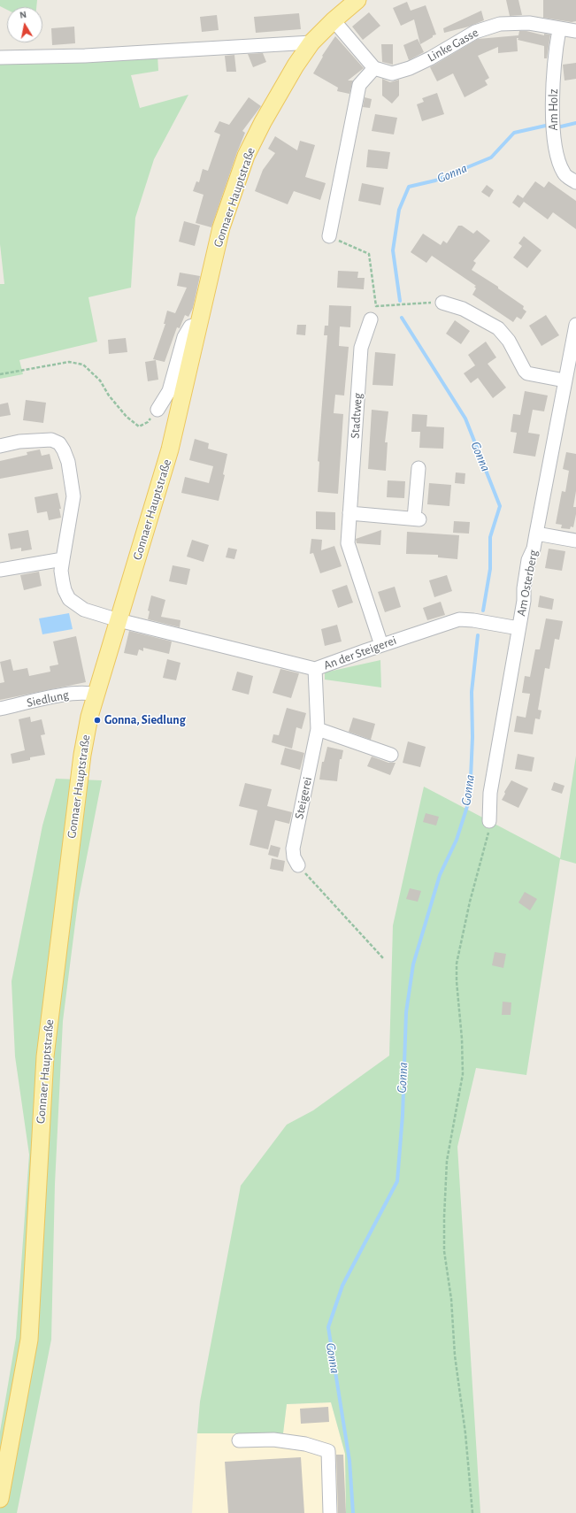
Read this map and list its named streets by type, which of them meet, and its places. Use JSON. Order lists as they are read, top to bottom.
{
  "streets": {
    "main road": ["Gonnaer Hauptstraße"],
    "street": [
      "Linke Gasse",
      "Am Holz",
      "Stadtweg",
      "Am Osterberg",
      "An der Steigerei",
      "Siedlung",
      "Steigerei"
    ]
  },
  "crossings": [
    ["Linke Gasse", "Am Holz"],
    ["Gonnaer Hauptstraße", "An der Steigerei"],
    ["Gonnaer Hauptstraße", "Siedlung"],
    ["Stadtweg", "An der Steigerei"],
    ["Am Osterberg", "An der Steigerei"],
    ["An der Steigerei", "Steigerei"]
  ],
  "water": ["Gonna"],
  "places": ["Gonna, Siedlung"],
  "north": "top"
}
